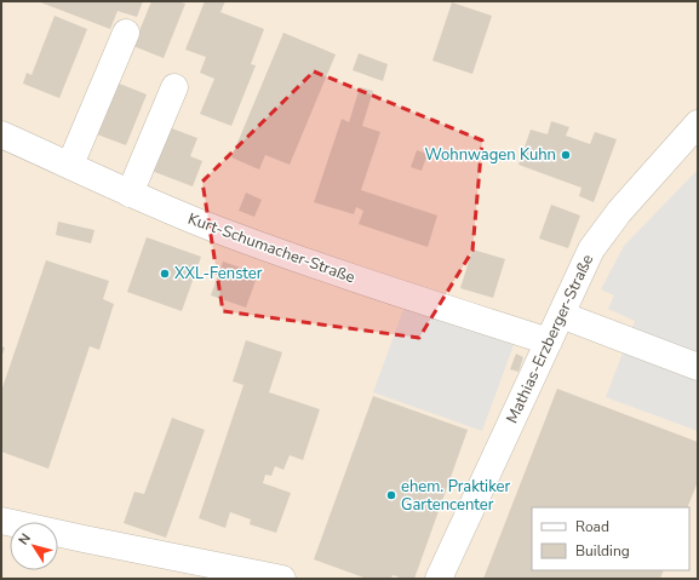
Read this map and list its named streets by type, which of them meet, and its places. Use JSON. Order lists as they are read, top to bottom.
{
  "streets": {
    "street": ["Kurt-Schumacher-Straße", "Mathias-Erzberger-Straße"]
  },
  "crossings": [
    ["Kurt-Schumacher-Straße", "Mathias-Erzberger-Straße"]
  ],
  "places": ["Wohnwagen Kuhn", "XXL-Fenster", "ehem. Praktiker Gartencenter"],
  "legend": ["Road", "Building"],
  "north": "top left"
}
